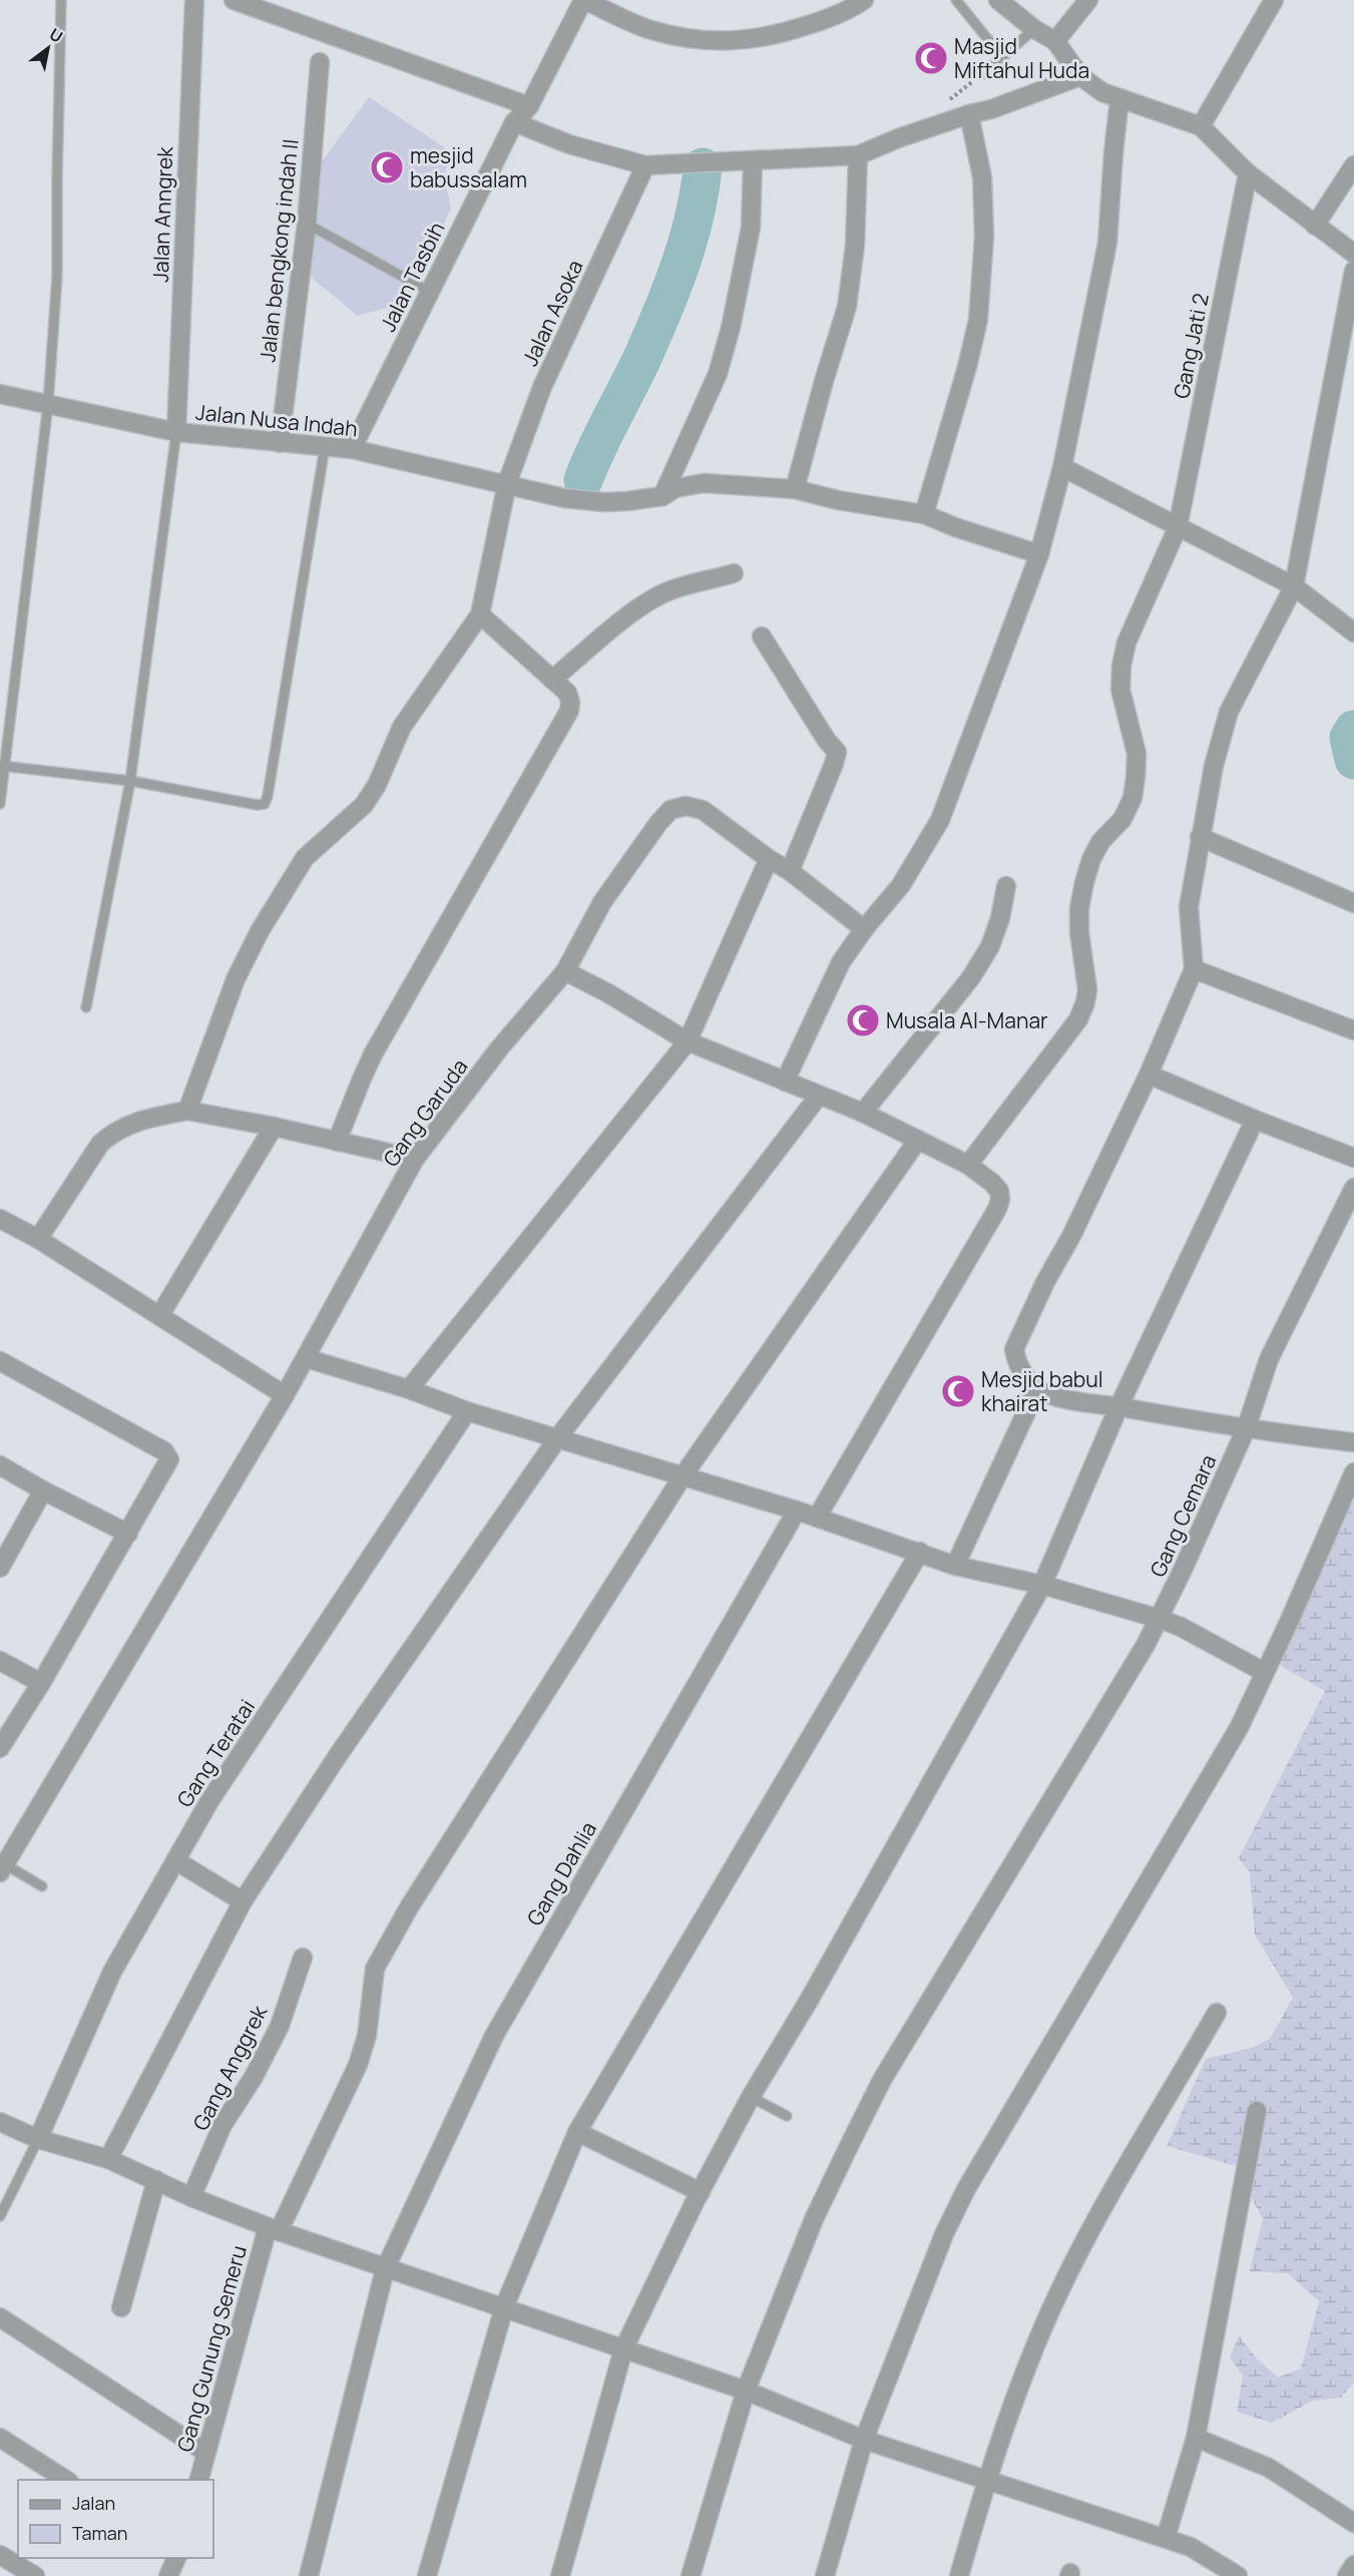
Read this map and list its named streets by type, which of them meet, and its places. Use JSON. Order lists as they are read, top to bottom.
{
  "streets": {
    "street": [
      "Jalan Anngrek",
      "Jalan bengkong indah II",
      "Jalan Tasbih",
      "Jalan Asoka",
      "Gang Jati 2",
      "Jalan Nusa Indah",
      "Gang Garuda",
      "Gang Cemara",
      "Gang Teratai",
      "Gang Dahlia",
      "Gang Anggrek",
      "Gang Gunung Semeru"
    ]
  },
  "crossings": [
    ["Jalan Anngrek", "Jalan Nusa Indah"],
    ["Jalan bengkong indah II", "Jalan Nusa Indah"],
    ["Jalan Tasbih", "Jalan Nusa Indah"],
    ["Jalan Asoka", "Jalan Nusa Indah"]
  ],
  "places": {
    "mosque": [
      "Masjid Miftahul Huda",
      "mesjid babussalam",
      "Musala Al-Manar",
      "Mesjid babul khairat"
    ]
  },
  "legend": ["Jalan", "Taman"],
  "north": "top right"
}
